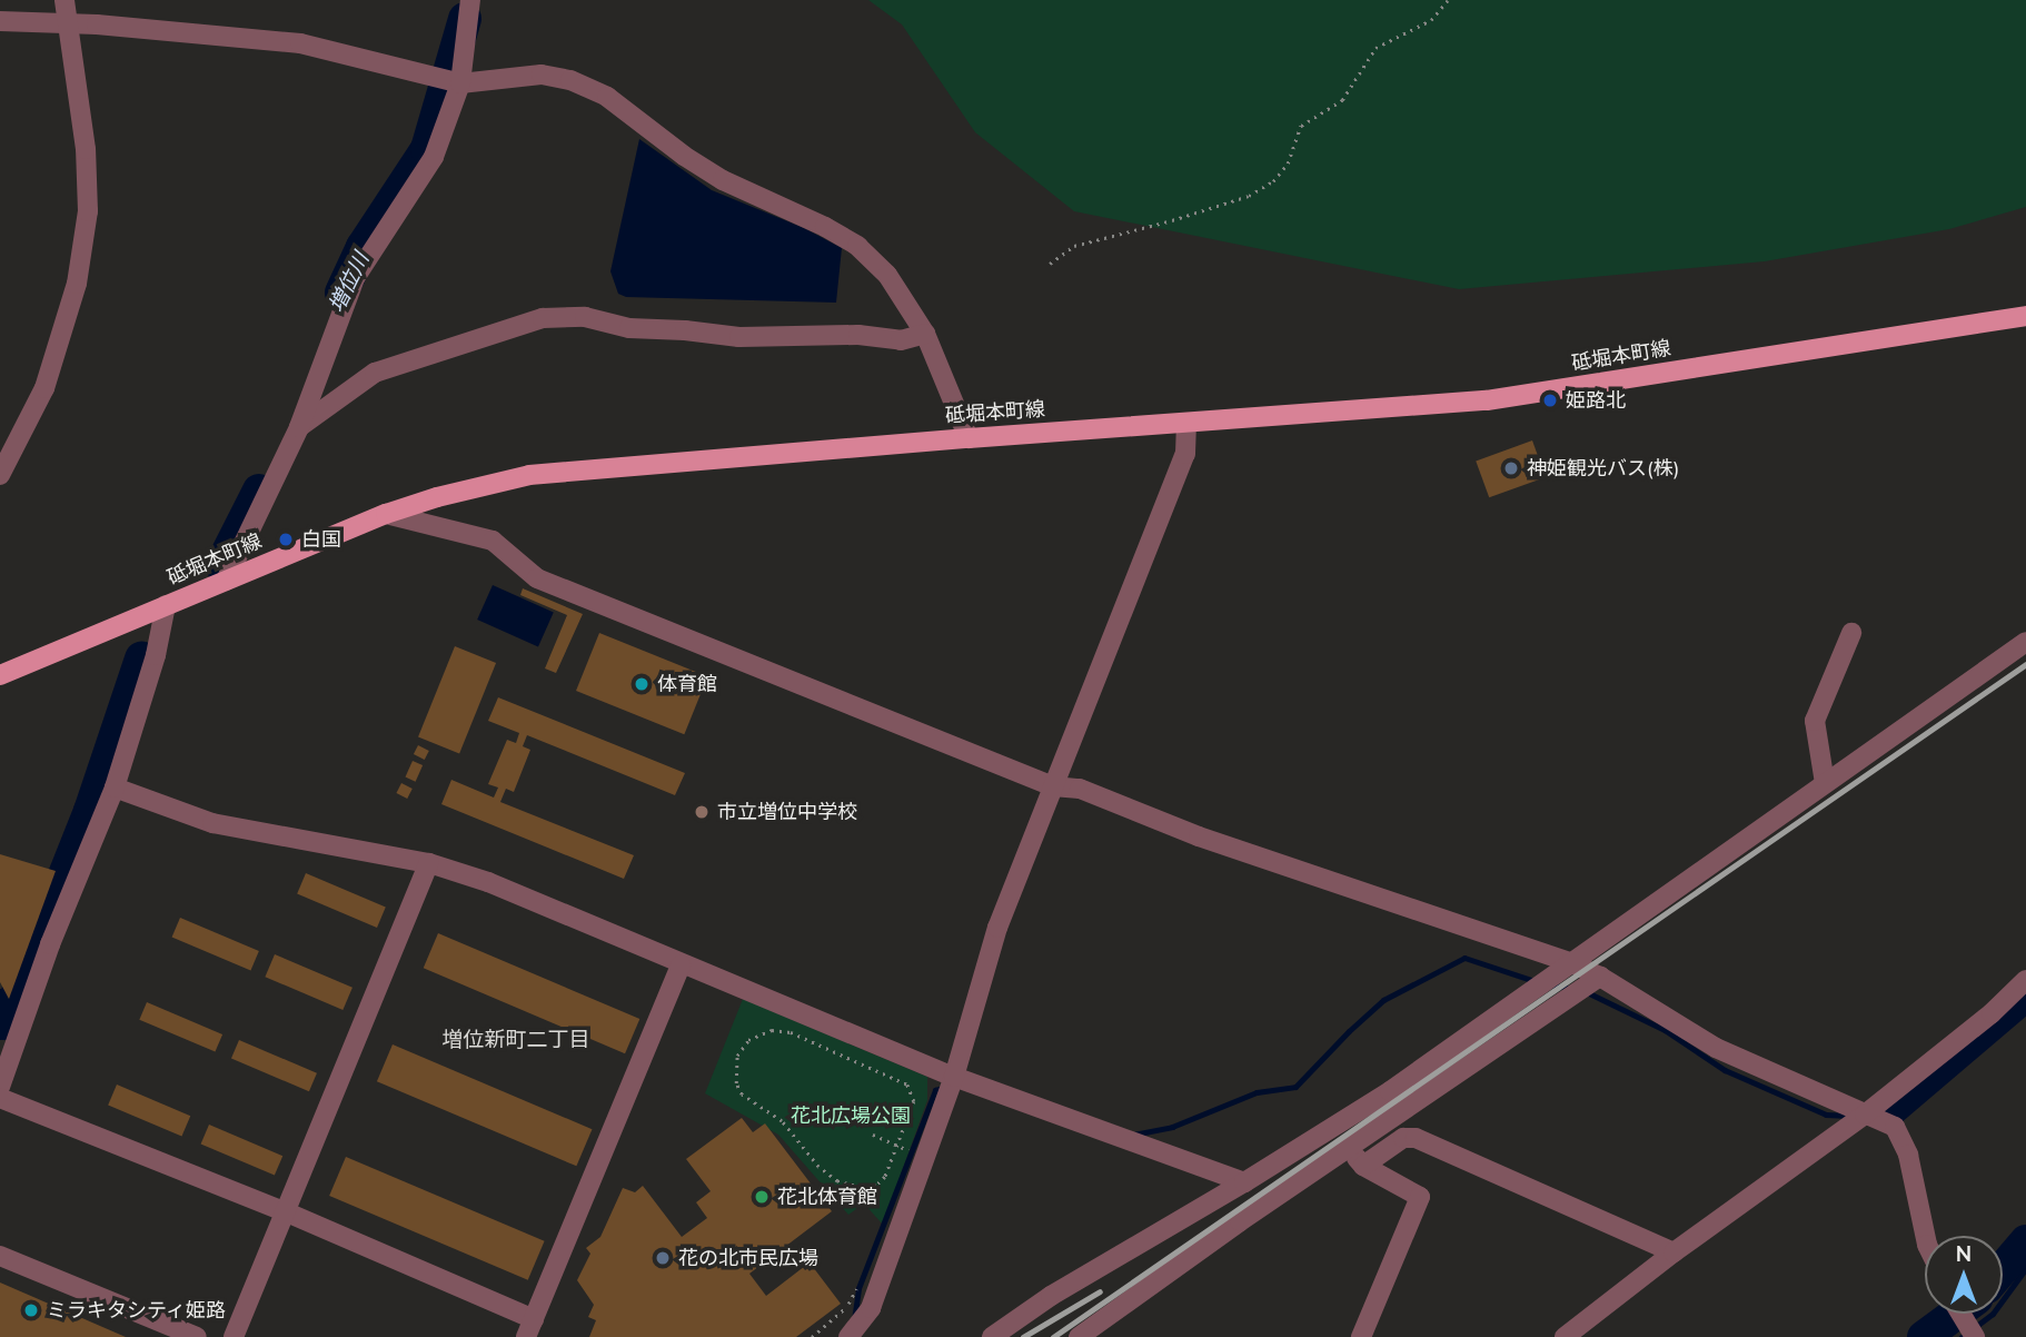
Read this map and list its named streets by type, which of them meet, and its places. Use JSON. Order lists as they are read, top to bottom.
{
  "streets": {
    "main road": ["砥堀本町線"]
  },
  "districts": ["増位新町二丁目"],
  "water": ["増位川"],
  "parks": ["花北広場公園"],
  "places": [
    "姫路北",
    "神姫観光バス(株)",
    "白国",
    "体育館",
    "市立増位中学校",
    "花北体育館",
    "花の北市民広場",
    "ミラキタシティ姫路"
  ],
  "north": "top"
}
